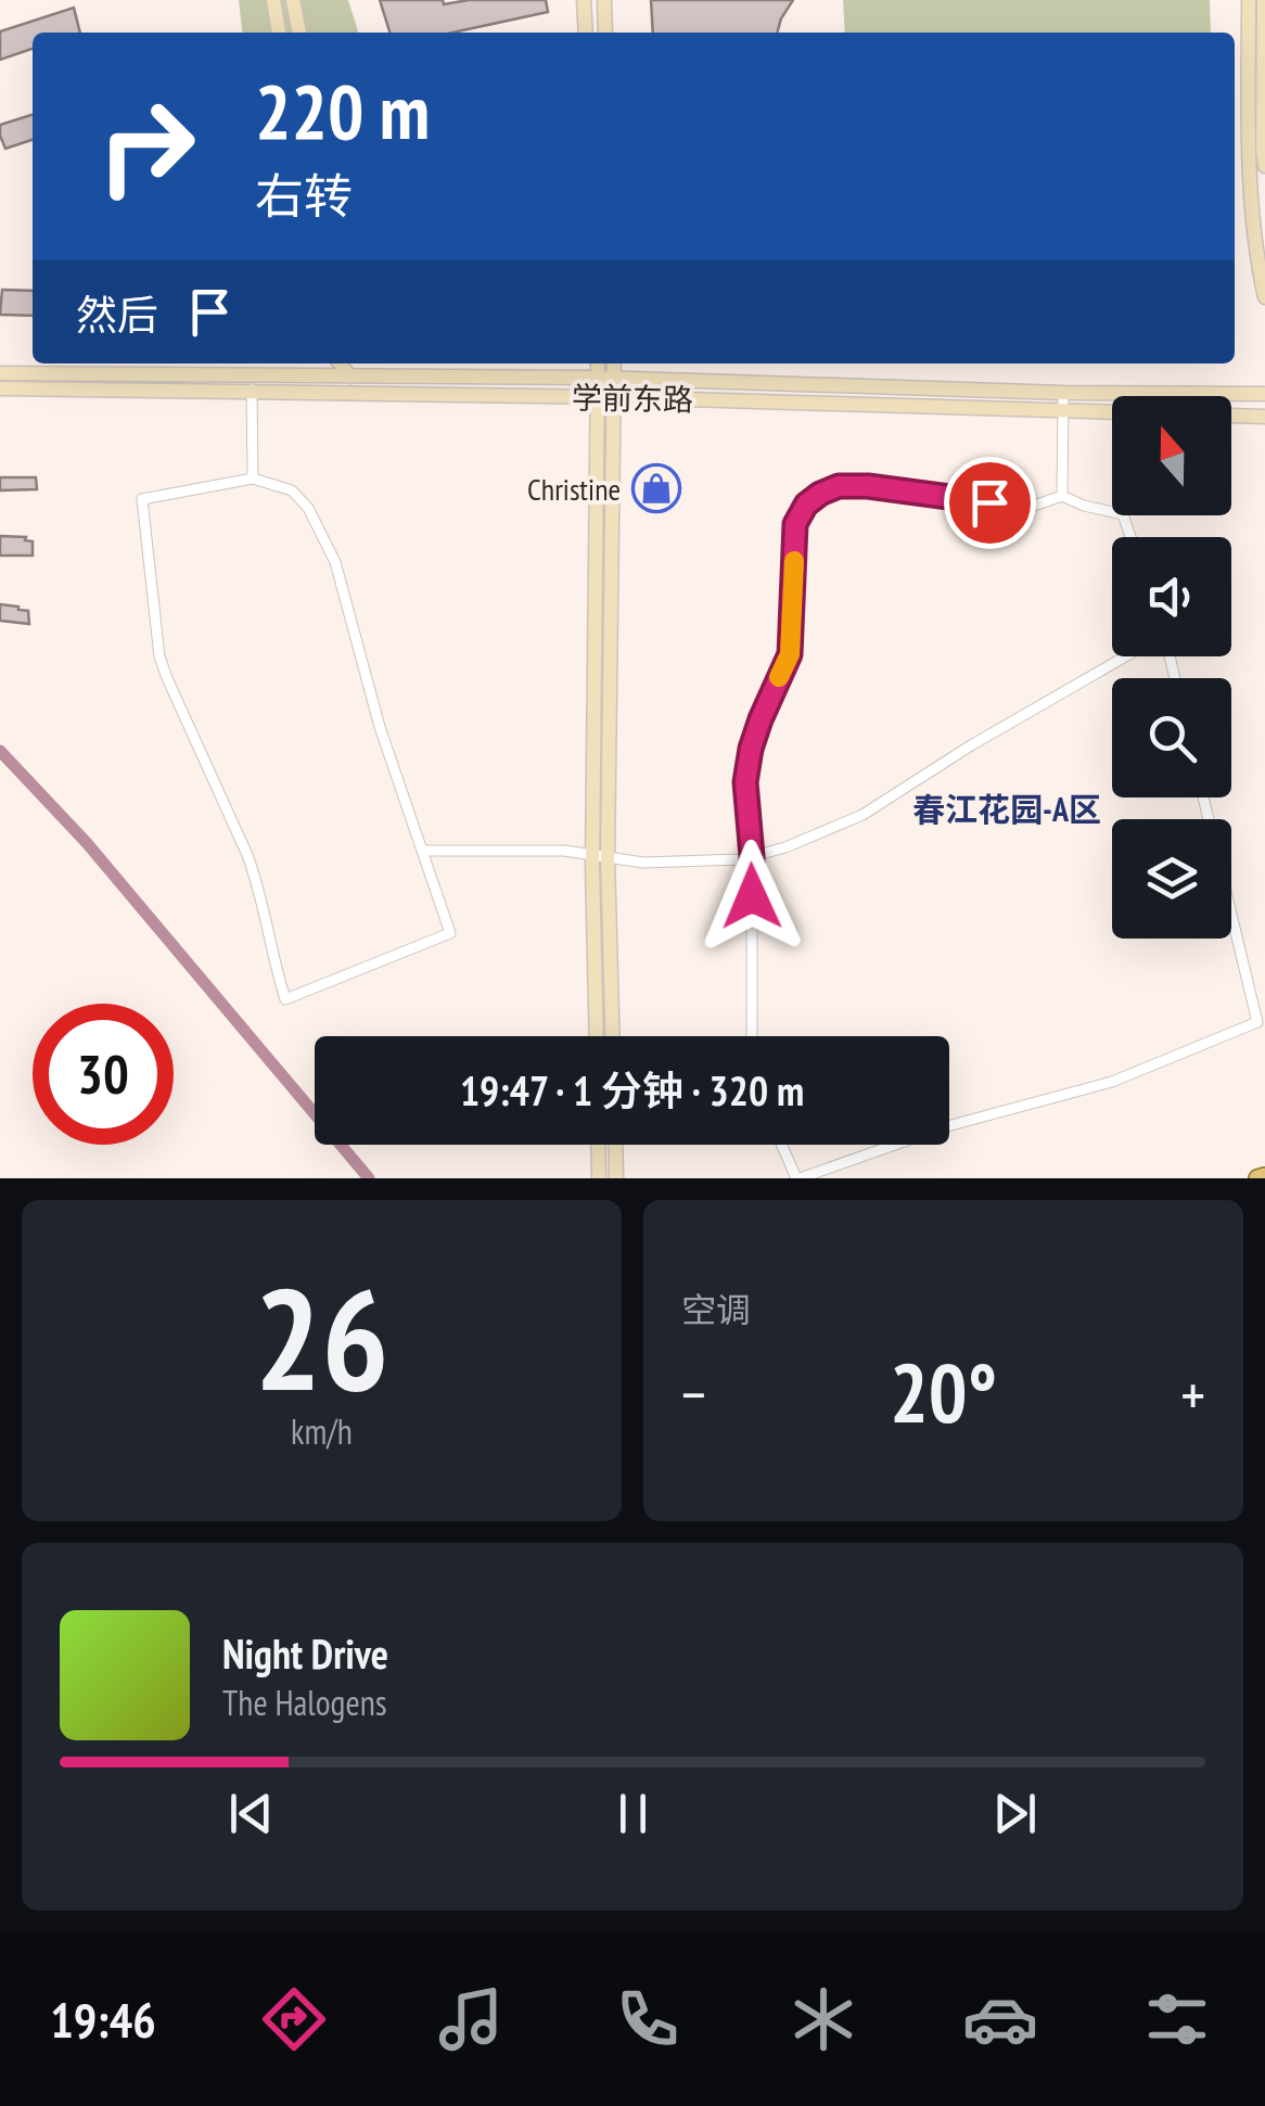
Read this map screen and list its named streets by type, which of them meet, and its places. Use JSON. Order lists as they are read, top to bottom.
{
  "streets": {
    "main road": ["学前东路"]
  },
  "districts": ["春江花园-A区"],
  "places": {
    "shop": ["Christine"]
  },
  "north": "top",
  "page": {
    "turn": ["220 m", "右转"],
    "then": "然后",
    "limit": "30",
    "trip": "19:47 · 1 分钟 · 320 m",
    "tile": [
      ["26", "km/h"],
      "空调"
    ],
    "heat": ["−", "20°", "+"],
    "song": ["Night Drive", "The Halogens"],
    "tabs": "19:46"
  }
}
